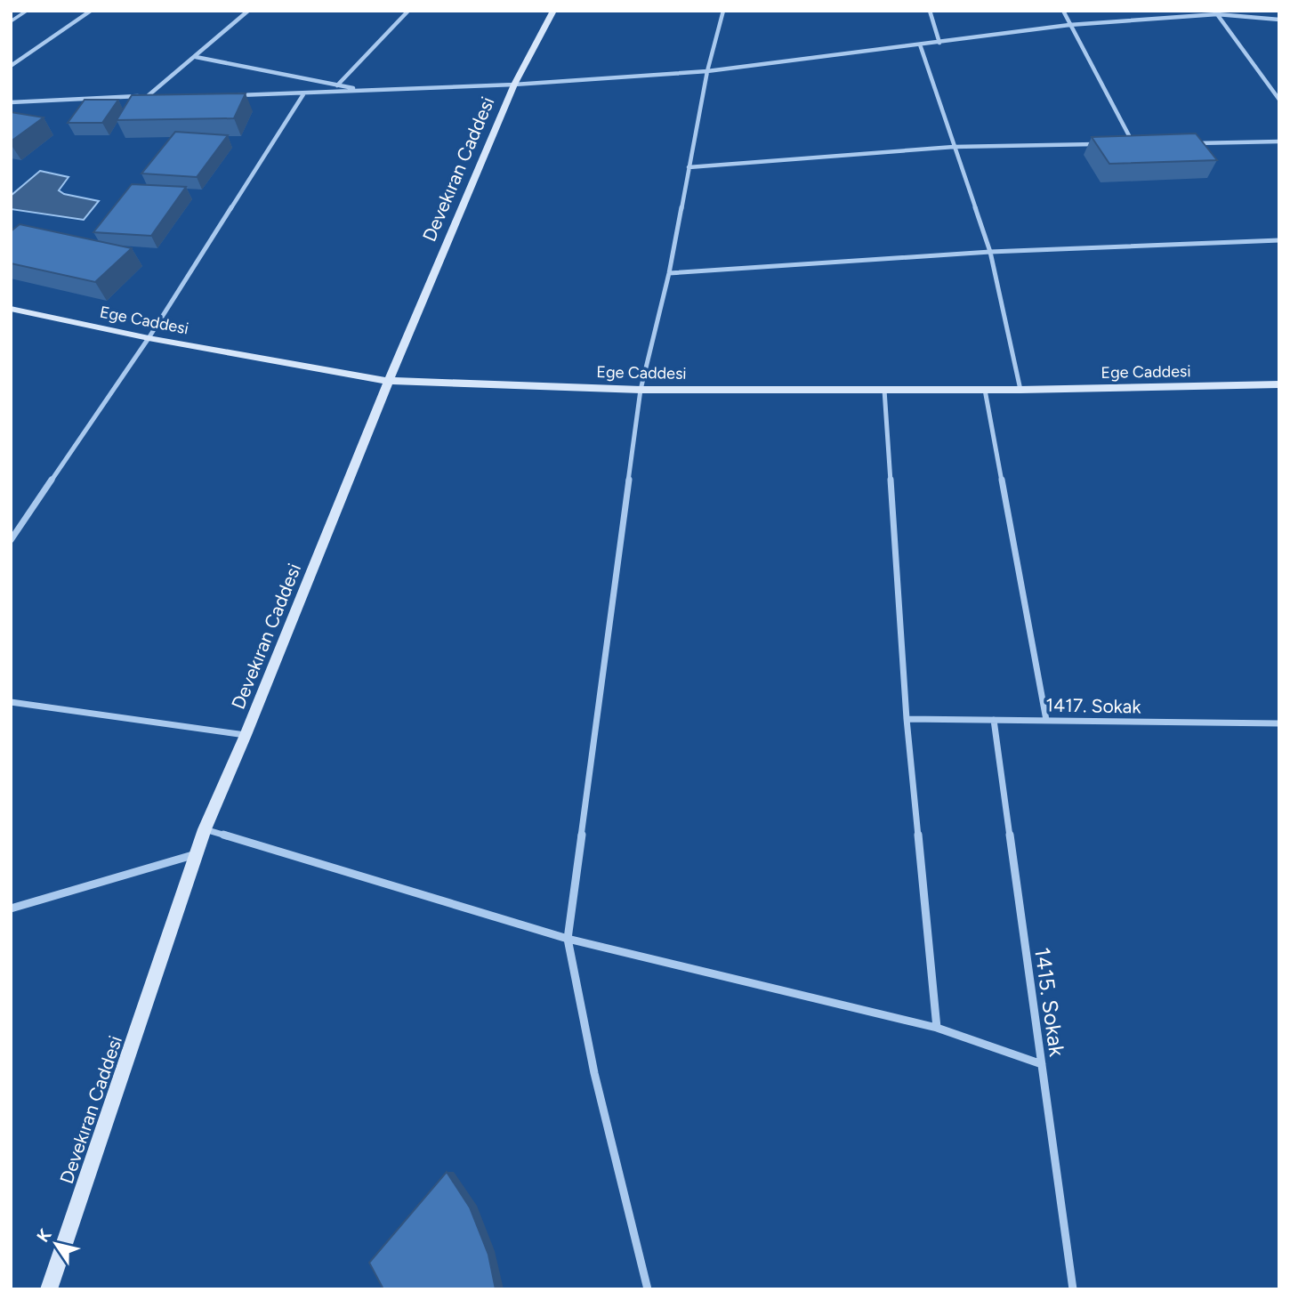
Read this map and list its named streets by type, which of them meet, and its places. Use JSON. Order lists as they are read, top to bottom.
{
  "streets": {
    "street": [
      "Devekıran Caddesi",
      "Ege Caddesi",
      "1417. Sokak",
      "1415. Sokak"
    ]
  },
  "crossings": [
    ["Devekıran Caddesi", "Ege Caddesi"],
    ["1417. Sokak", "1415. Sokak"]
  ],
  "north": "top left"
}
